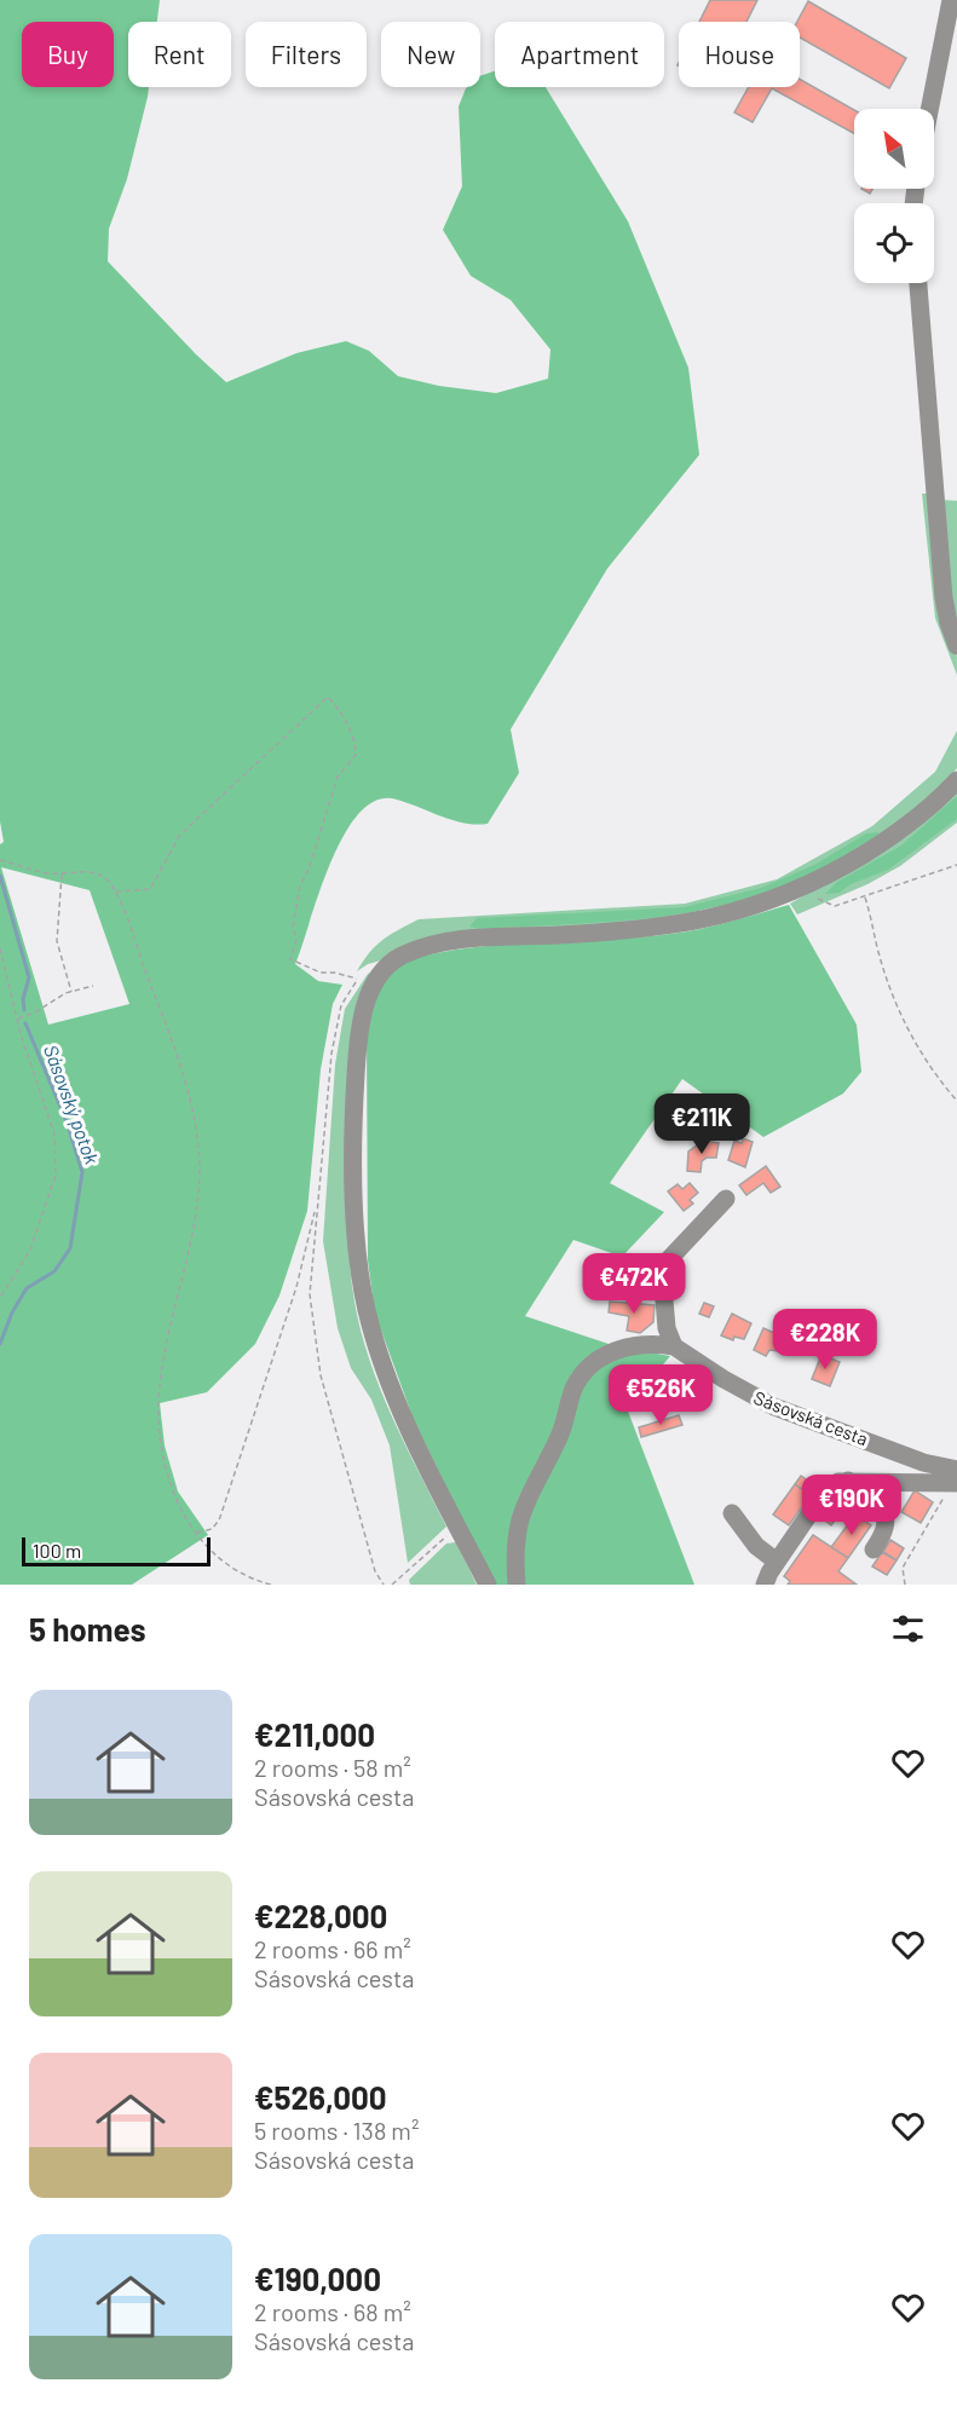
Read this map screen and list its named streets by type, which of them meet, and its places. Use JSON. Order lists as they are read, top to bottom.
{
  "streets": {
    "street": ["Sásovská cesta"]
  },
  "water": ["Sásovský potok"],
  "scale_bar": "100 m",
  "north": "top left",
  "page": {
    "chip": [
      "Buy",
      "Rent",
      "Filters",
      "New",
      "Apartment",
      "House"
    ],
    "price": [
      "€211K",
      "€472K",
      "€228K",
      "€526K",
      "€190K"
    ],
    "scale": "100 m",
    "heading": "5 homes",
    "list": [
      {
        "name": "€211,000",
        "note": "2 rooms · 58 m² · Sásovská cesta"
      },
      {
        "name": "€228,000",
        "note": "2 rooms · 66 m² · Sásovská cesta"
      },
      {
        "name": "€526,000",
        "note": "5 rooms · 138 m² · Sásovská cesta"
      },
      {
        "name": "€190,000",
        "note": "2 rooms · 68 m² · Sásovská cesta"
      }
    ]
  }
}
